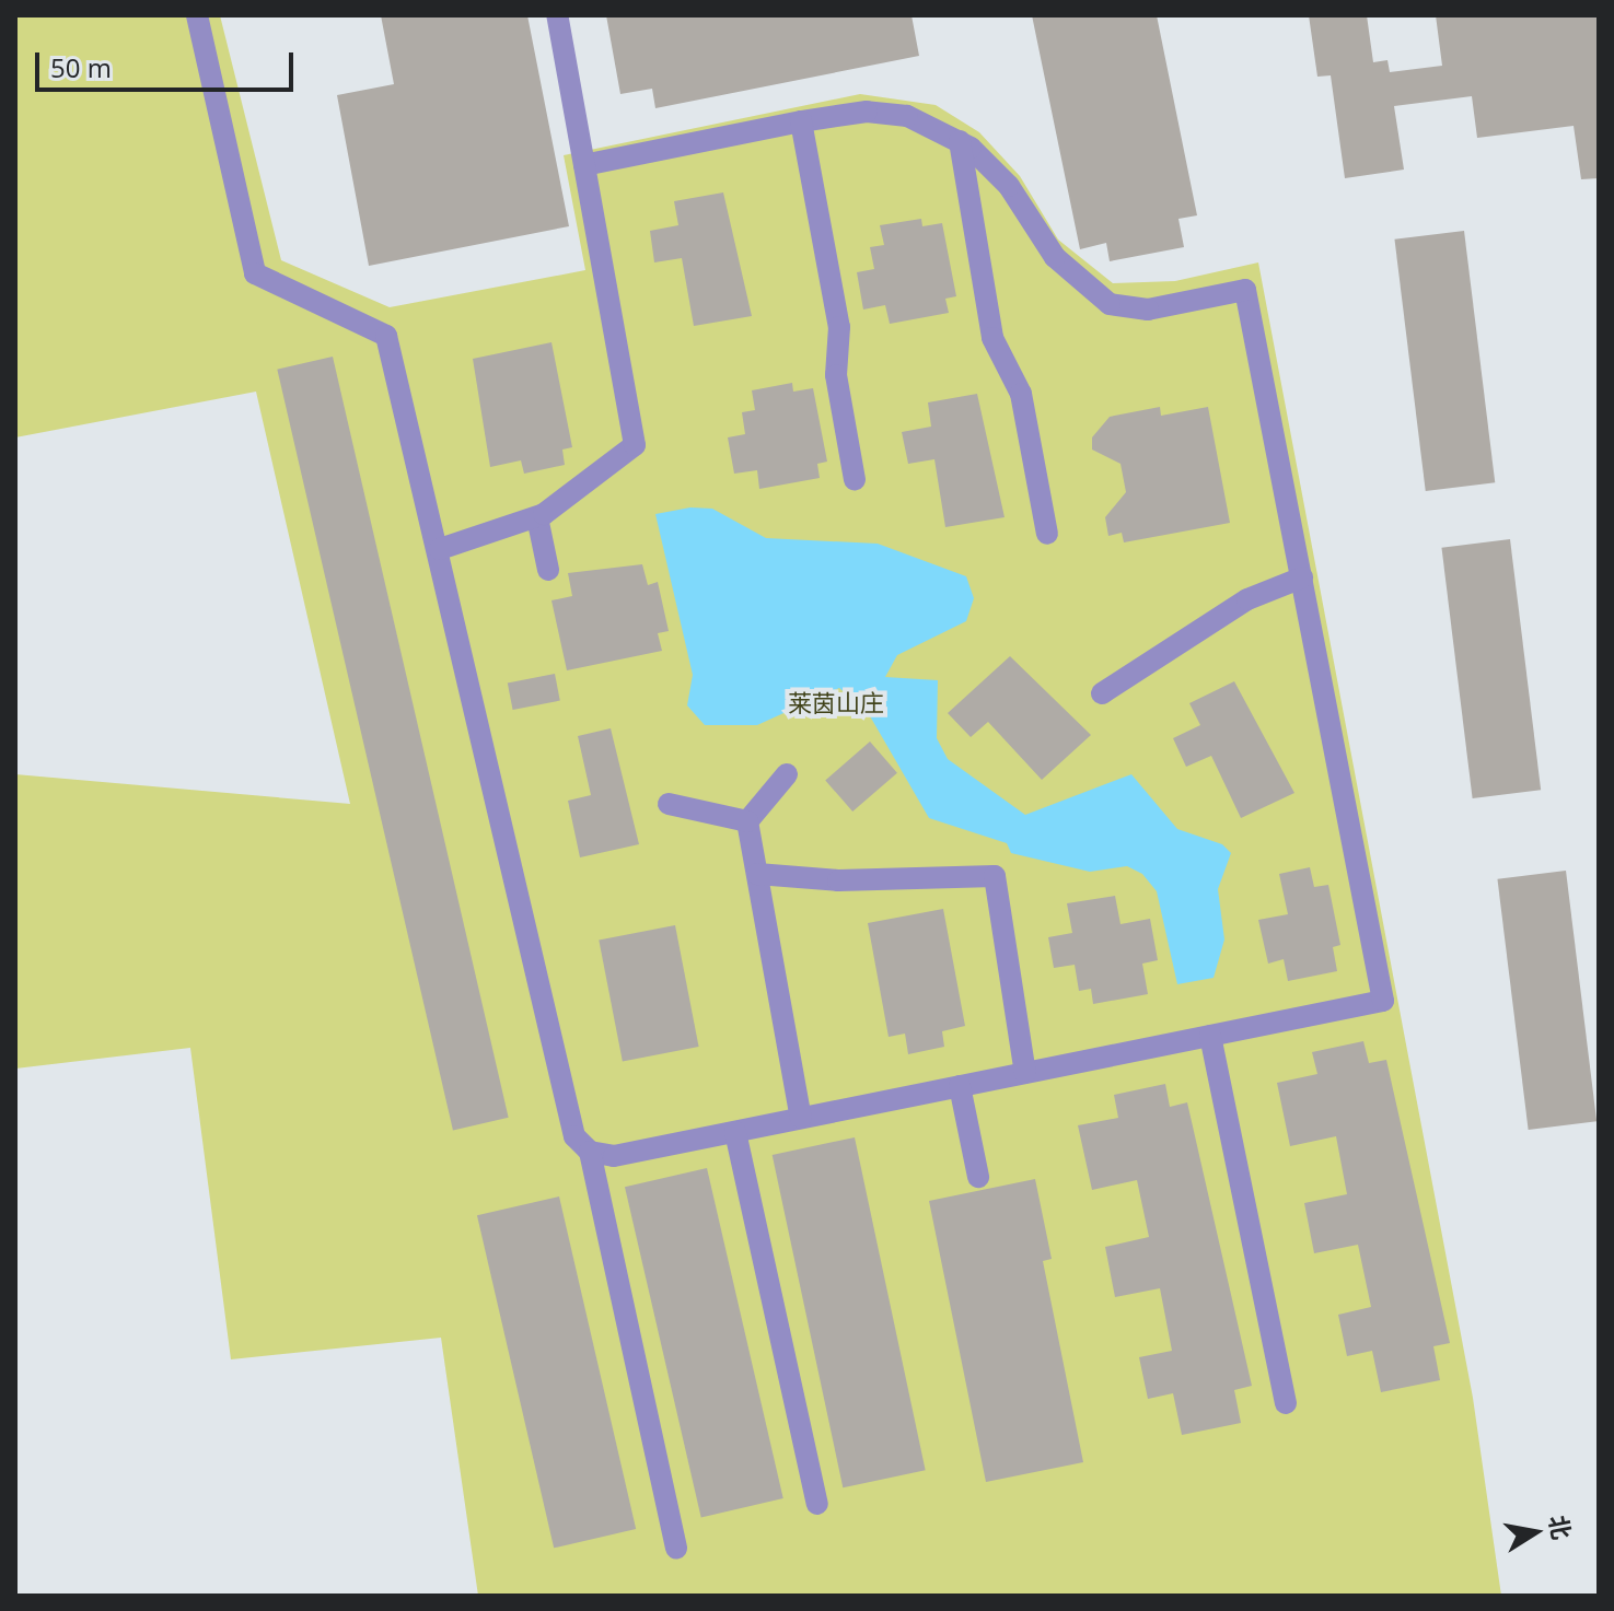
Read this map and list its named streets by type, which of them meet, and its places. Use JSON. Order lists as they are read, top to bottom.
{
  "parks": ["莱茵山庄"],
  "scale_bar": "50 m",
  "north": "right"
}
